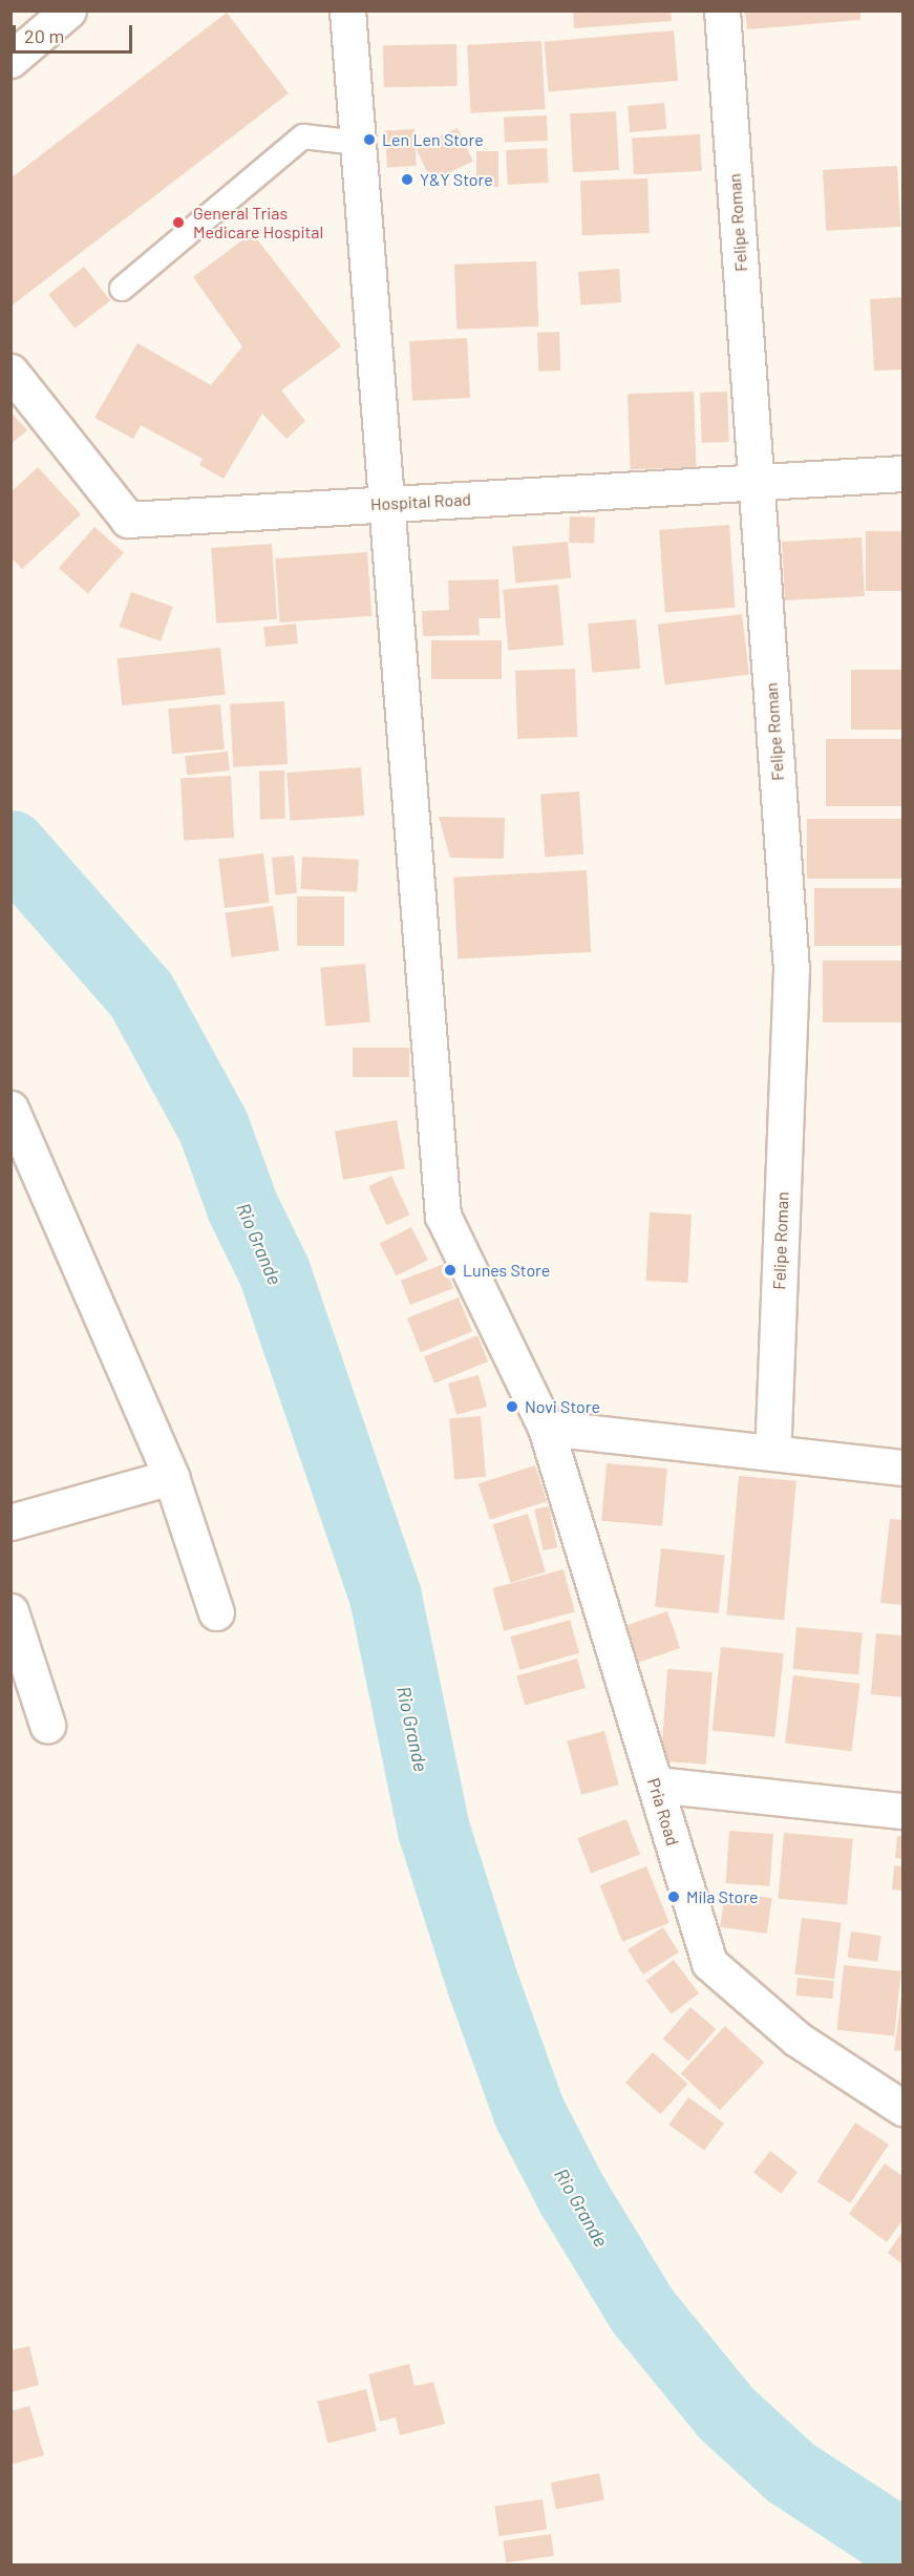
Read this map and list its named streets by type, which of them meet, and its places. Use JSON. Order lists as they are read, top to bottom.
{
  "streets": {
    "street": ["Felipe Roman", "Hospital Road", "Pria Road"]
  },
  "crossings": [
    ["Felipe Roman", "Hospital Road"],
    ["Hospital Road", "Pria Road"]
  ],
  "water": ["Rio Grande"],
  "places": [
    "Len Len Store",
    "Y&Y Store",
    "General Trias Medicare Hospital",
    "Lunes Store",
    "Novi Store",
    "Mila Store"
  ],
  "scale_bar": "20 m"
}
